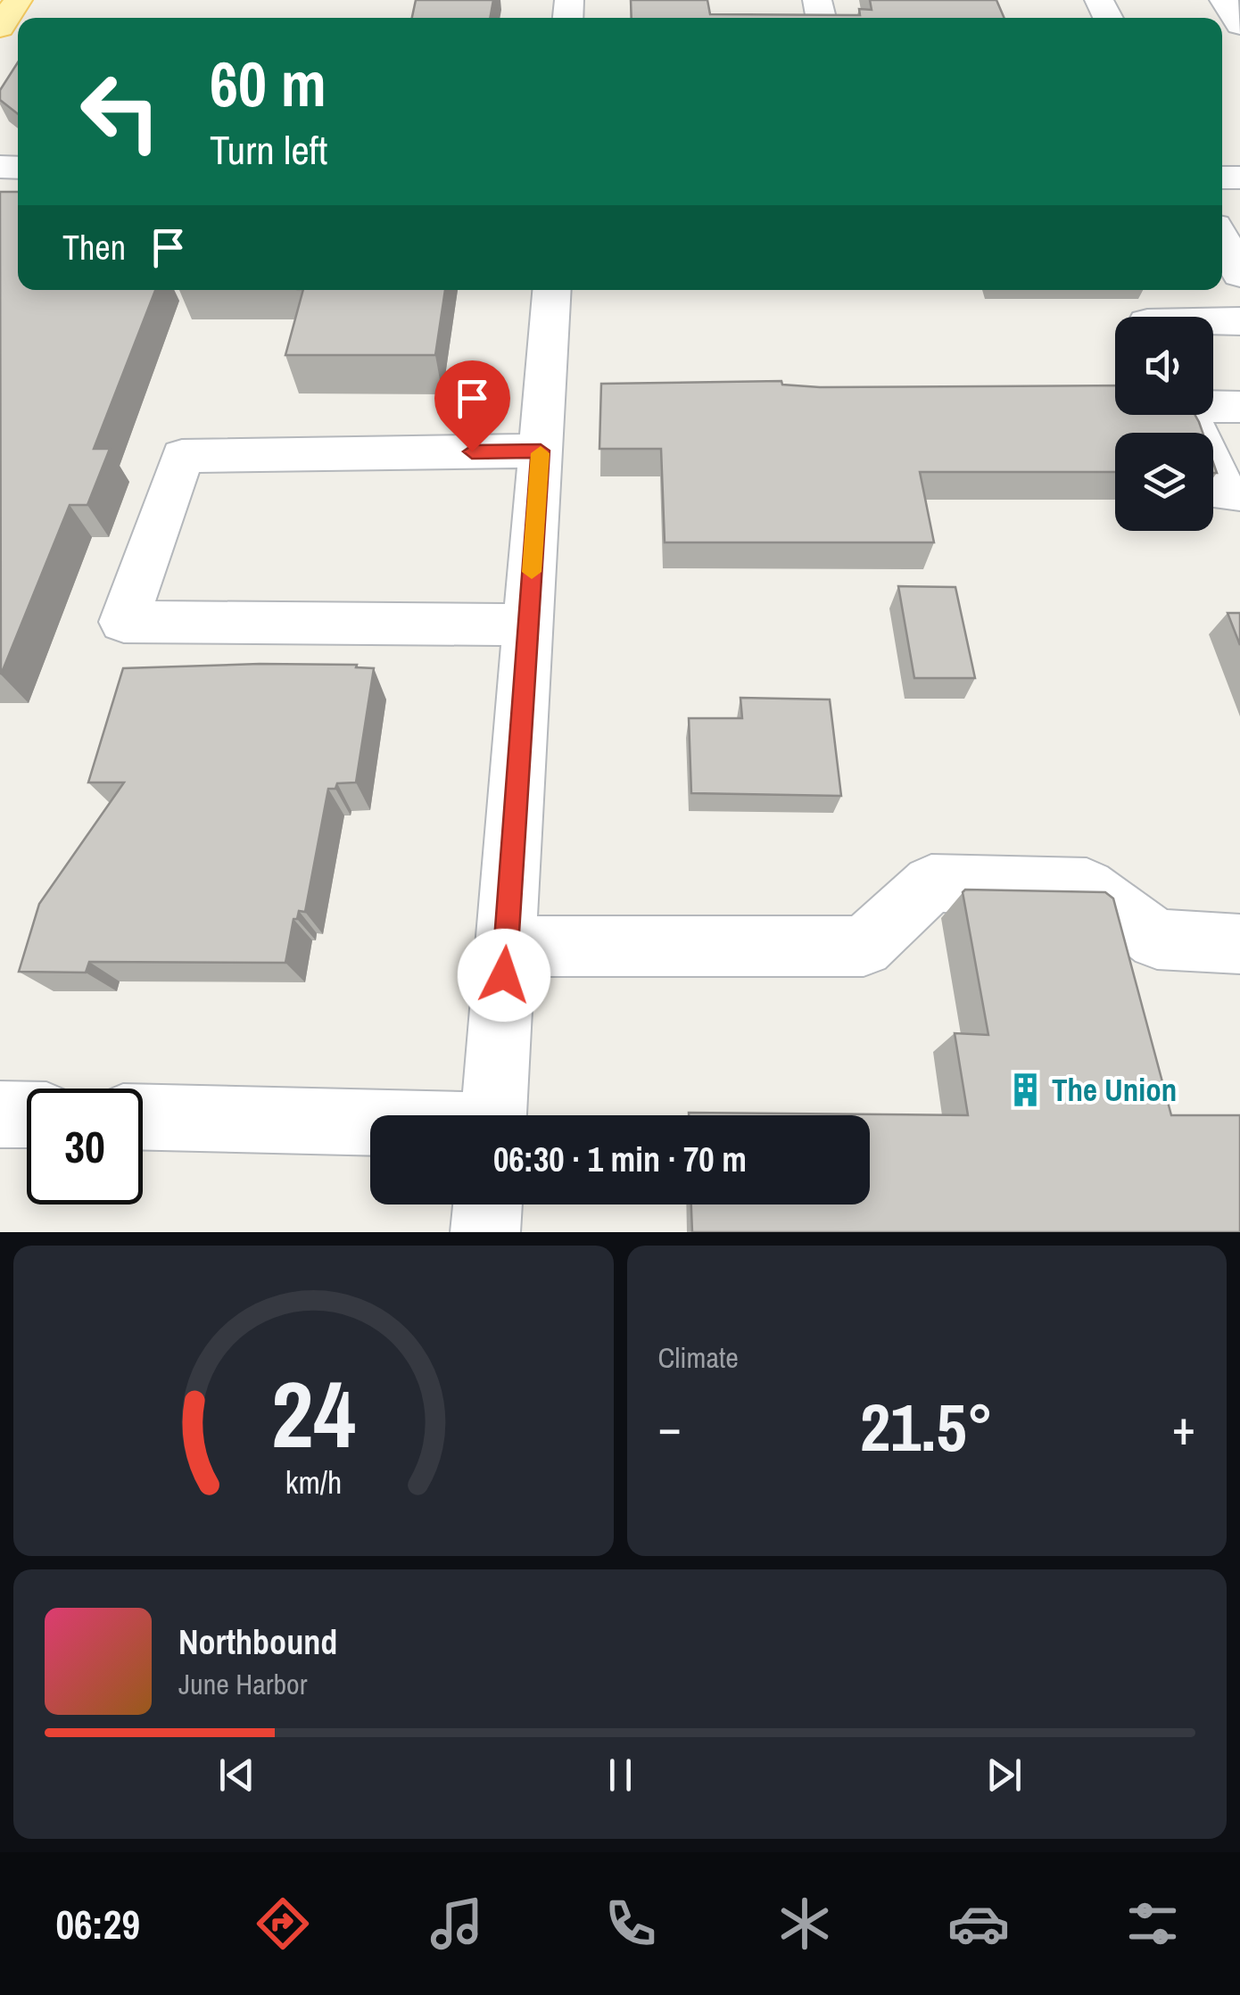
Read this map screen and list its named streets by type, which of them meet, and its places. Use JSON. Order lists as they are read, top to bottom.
{
  "places": {
    "building": ["The Union"]
  },
  "page": {
    "turn": ["60 m", "Turn left"],
    "then": "Then",
    "limit": "30",
    "trip": "06:30 · 1 min · 70 m",
    "tile": "Climate",
    "heat": ["−", "21.5°", "+"],
    "song": ["Northbound", "June Harbor"],
    "tabs": "06:29",
    "gauge": ["24", "km/h"]
  }
}
